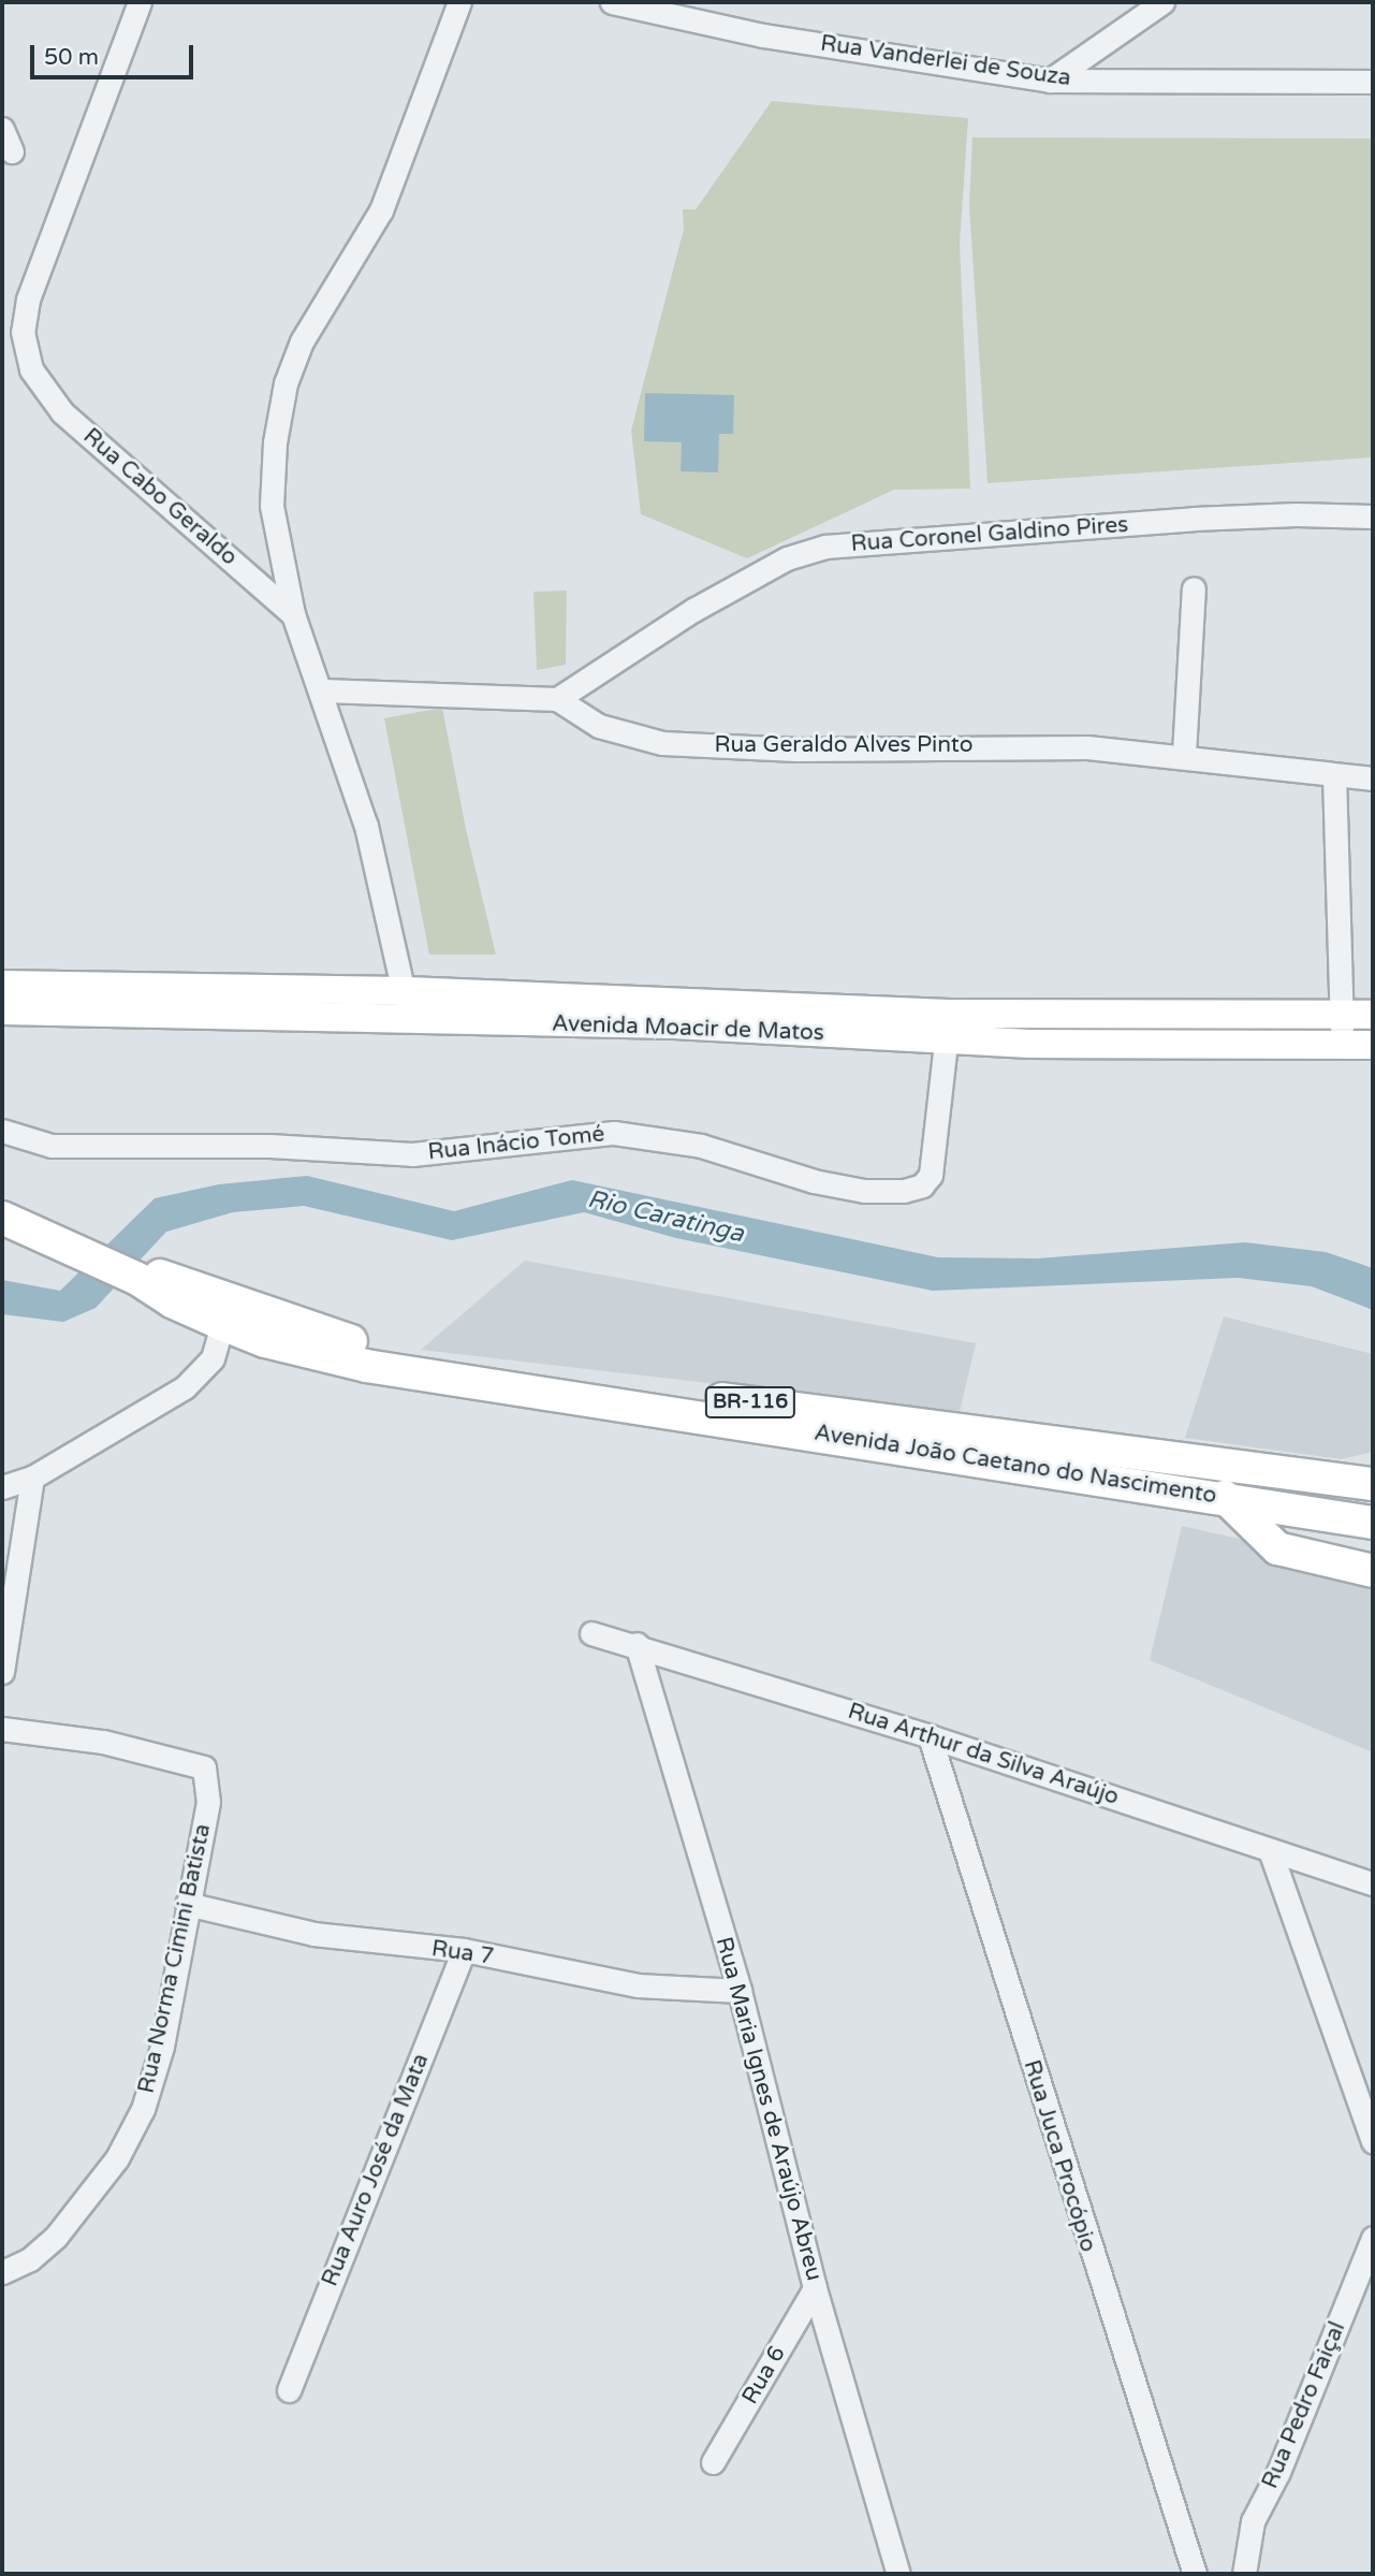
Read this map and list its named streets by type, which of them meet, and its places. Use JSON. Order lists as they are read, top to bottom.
{
  "streets": {
    "highway": ["BR-116", "Avenida João Caetano do Nascimento"],
    "main road": ["Avenida Moacir de Matos"],
    "street": [
      "Rua Vanderlei de Souza",
      "Rua Cabo Geraldo",
      "Rua Coronel Galdino Pires",
      "Rua Geraldo Alves Pinto",
      "Rua Inácio Tomé",
      "Rua Arthur da Silva Araújo",
      "Rua 7",
      "Rua Norma Cimini Batista",
      "Rua Maria Ignes de Araújo Abreu",
      "Rua Juca Procópio",
      "Rua Auro José da Mata",
      "Rua 6",
      "Rua Pedro Faiçal"
    ]
  },
  "crossings": [
    ["Rua Cabo Geraldo", "Avenida Moacir de Matos"],
    ["Rua Coronel Galdino Pires", "Rua Geraldo Alves Pinto"],
    ["Avenida Moacir de Matos", "Rua Inácio Tomé"],
    ["Rua Arthur da Silva Araújo", "Rua Maria Ignes de Araújo Abreu"],
    ["Rua Arthur da Silva Araújo", "Rua Juca Procópio"],
    ["Rua 7", "Rua Norma Cimini Batista"],
    ["Rua 7", "Rua Maria Ignes de Araújo Abreu"],
    ["Rua 7", "Rua Auro José da Mata"],
    ["Rua Maria Ignes de Araújo Abreu", "Rua 6"]
  ],
  "water": ["Rio Caratinga"],
  "scale_bar": "50 m"
}
